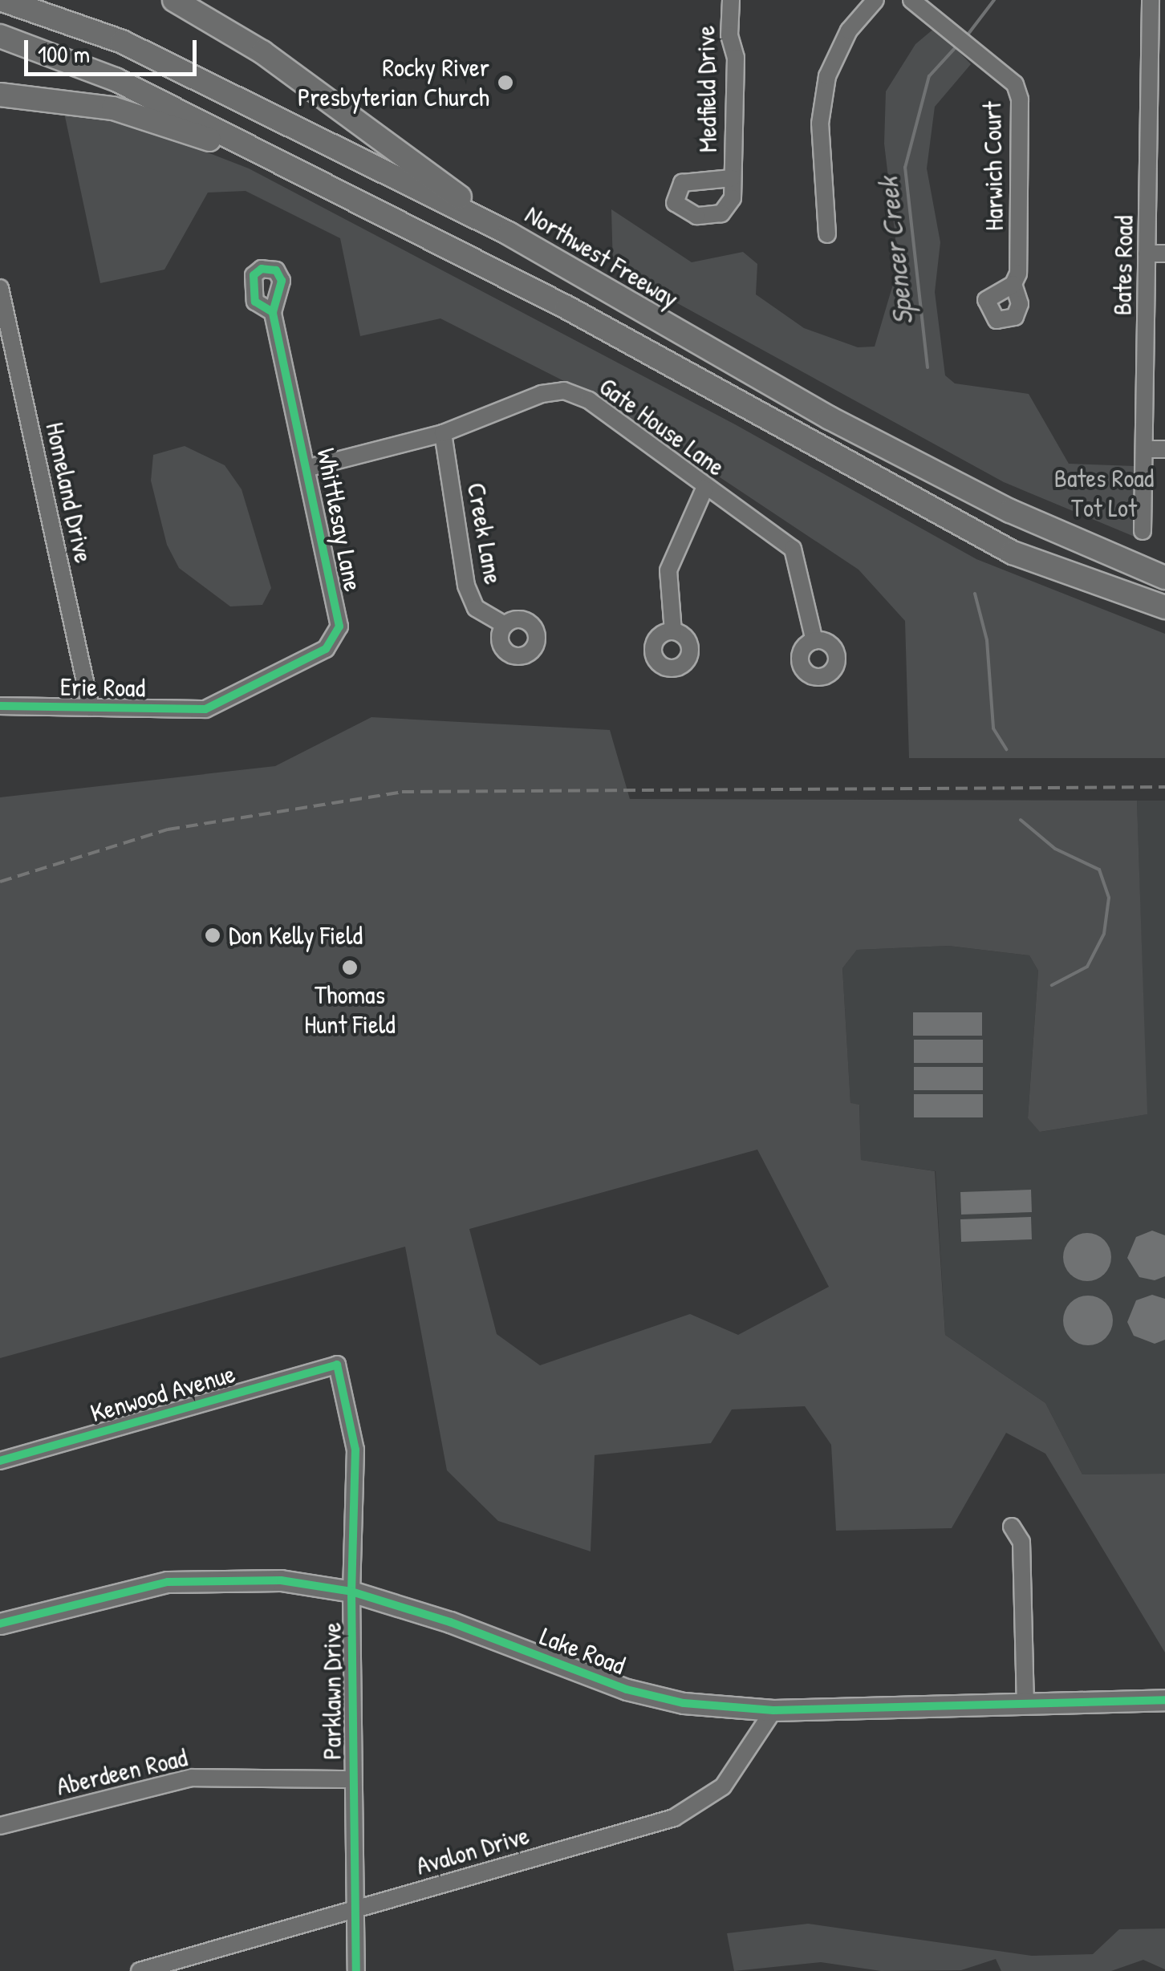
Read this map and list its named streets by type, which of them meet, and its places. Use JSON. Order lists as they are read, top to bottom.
{
  "streets": {
    "highway": ["Northwest Freeway"],
    "main road": ["Lake Road"],
    "street": [
      "Medfield Drive",
      "Harwich Court",
      "Bates Road",
      "Gate House Lane",
      "Homeland Drive",
      "Whittlesay Lane",
      "Creek Lane",
      "Erie Road",
      "Kenwood Avenue",
      "Parklawn Drive",
      "Aberdeen Road",
      "Avalon Drive"
    ]
  },
  "crossings": [
    ["Gate House Lane", "Whittlesay Lane"],
    ["Gate House Lane", "Creek Lane"],
    ["Homeland Drive", "Erie Road"],
    ["Whittlesay Lane", "Erie Road"],
    ["Kenwood Avenue", "Parklawn Drive"],
    ["Lake Road", "Parklawn Drive"],
    ["Lake Road", "Avalon Drive"],
    ["Parklawn Drive", "Aberdeen Road"],
    ["Parklawn Drive", "Avalon Drive"]
  ],
  "water": ["Spencer Creek"],
  "parks": ["Bates Road Tot Lot"],
  "places": ["Rocky River Presbyterian Church", "Don Kelly Field", "Thomas Hunt Field"],
  "scale_bar": "100 m"
}
